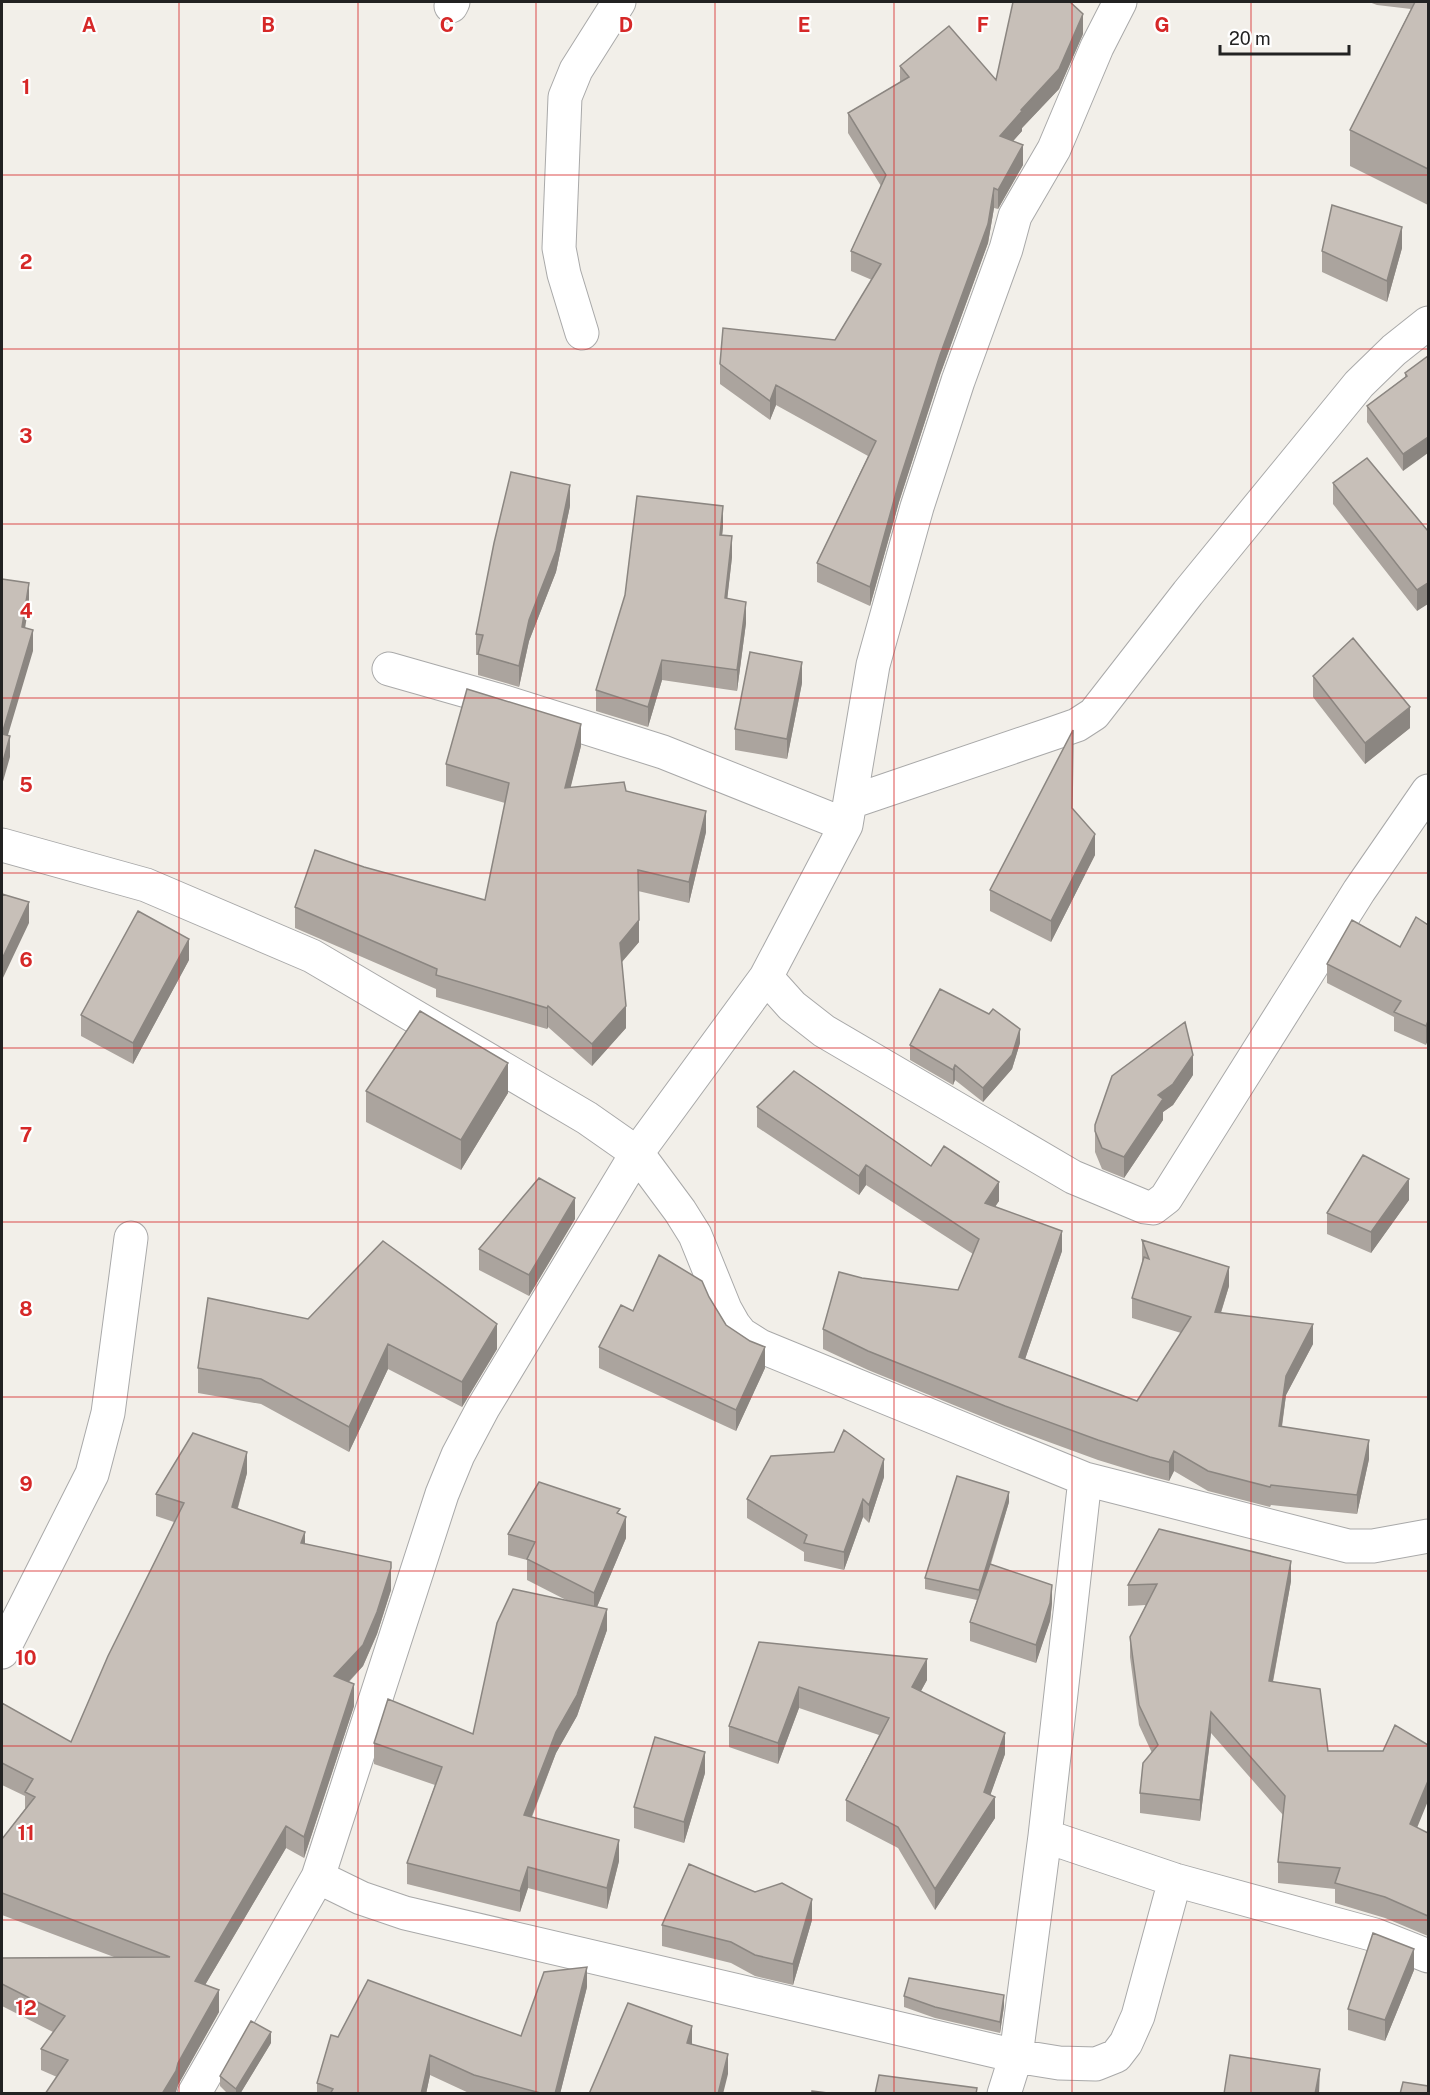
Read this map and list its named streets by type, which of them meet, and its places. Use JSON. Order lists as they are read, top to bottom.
{
  "scale_bar": "20 m",
  "grid": {
    "columns": [
      "A",
      "B",
      "C",
      "D",
      "E",
      "F",
      "G"
    ],
    "rows": [
      "1",
      "2",
      "3",
      "4",
      "5",
      "6",
      "7",
      "8",
      "9",
      "10",
      "11",
      "12"
    ]
  }
}
